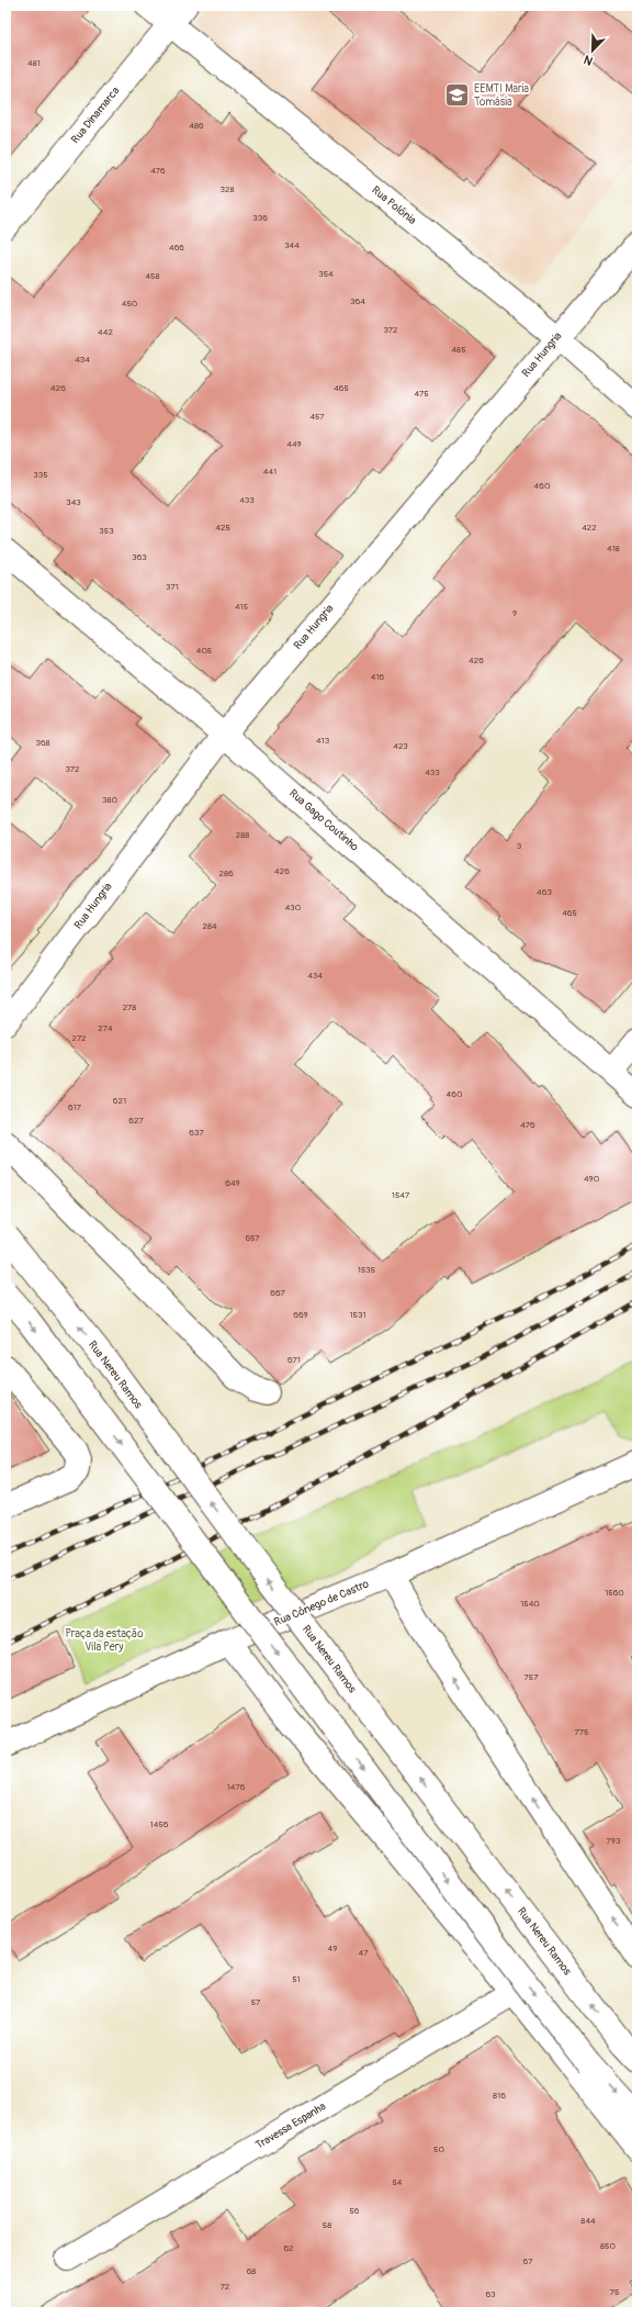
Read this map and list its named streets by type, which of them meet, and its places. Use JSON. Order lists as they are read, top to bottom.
{
  "streets": {
    "street": [
      "Rua Dinamarca",
      "Rua Polônia",
      "Rua Hungria",
      "Rua Gago Coutinho",
      "Rua Nereu Ramos",
      "Rua Cônego de Castro",
      "Travessa Espanha"
    ]
  },
  "crossings": [
    ["Rua Dinamarca", "Rua Polônia"],
    ["Rua Polônia", "Rua Hungria"],
    ["Rua Hungria", "Rua Gago Coutinho"]
  ],
  "parks": ["Praça da estação Vila Pery"],
  "places": {
    "school or university": ["EEMTI Maria Tomásia"]
  },
  "house_numbers": [
    "481",
    "486",
    "476",
    "328",
    "336",
    "344",
    "466",
    "354",
    "458",
    "364",
    "450",
    "372",
    "442",
    "485",
    "434",
    "426",
    "465",
    "475",
    "457",
    "449",
    "441",
    "335",
    "460",
    "433",
    "343",
    "425",
    "422",
    "353",
    "418",
    "363",
    "371",
    "415",
    "9",
    "405",
    "426",
    "416",
    "413",
    "368",
    "423",
    "372",
    "433",
    "380",
    "288",
    "3",
    "426",
    "286",
    "463",
    "430",
    "465",
    "284",
    "434",
    "278",
    "274",
    "272",
    "460",
    "621",
    "617",
    "627",
    "476",
    "637",
    "490",
    "649",
    "1547",
    "657",
    "1535",
    "667",
    "669",
    "1531",
    "671",
    "1560",
    "1540",
    "757",
    "775",
    "1476",
    "1456",
    "793",
    "49",
    "47",
    "51",
    "57",
    "816",
    "50",
    "54",
    "56",
    "844",
    "58",
    "850",
    "62",
    "67",
    "68",
    "72",
    "75",
    "63"
  ],
  "north": "bottom left"
}
